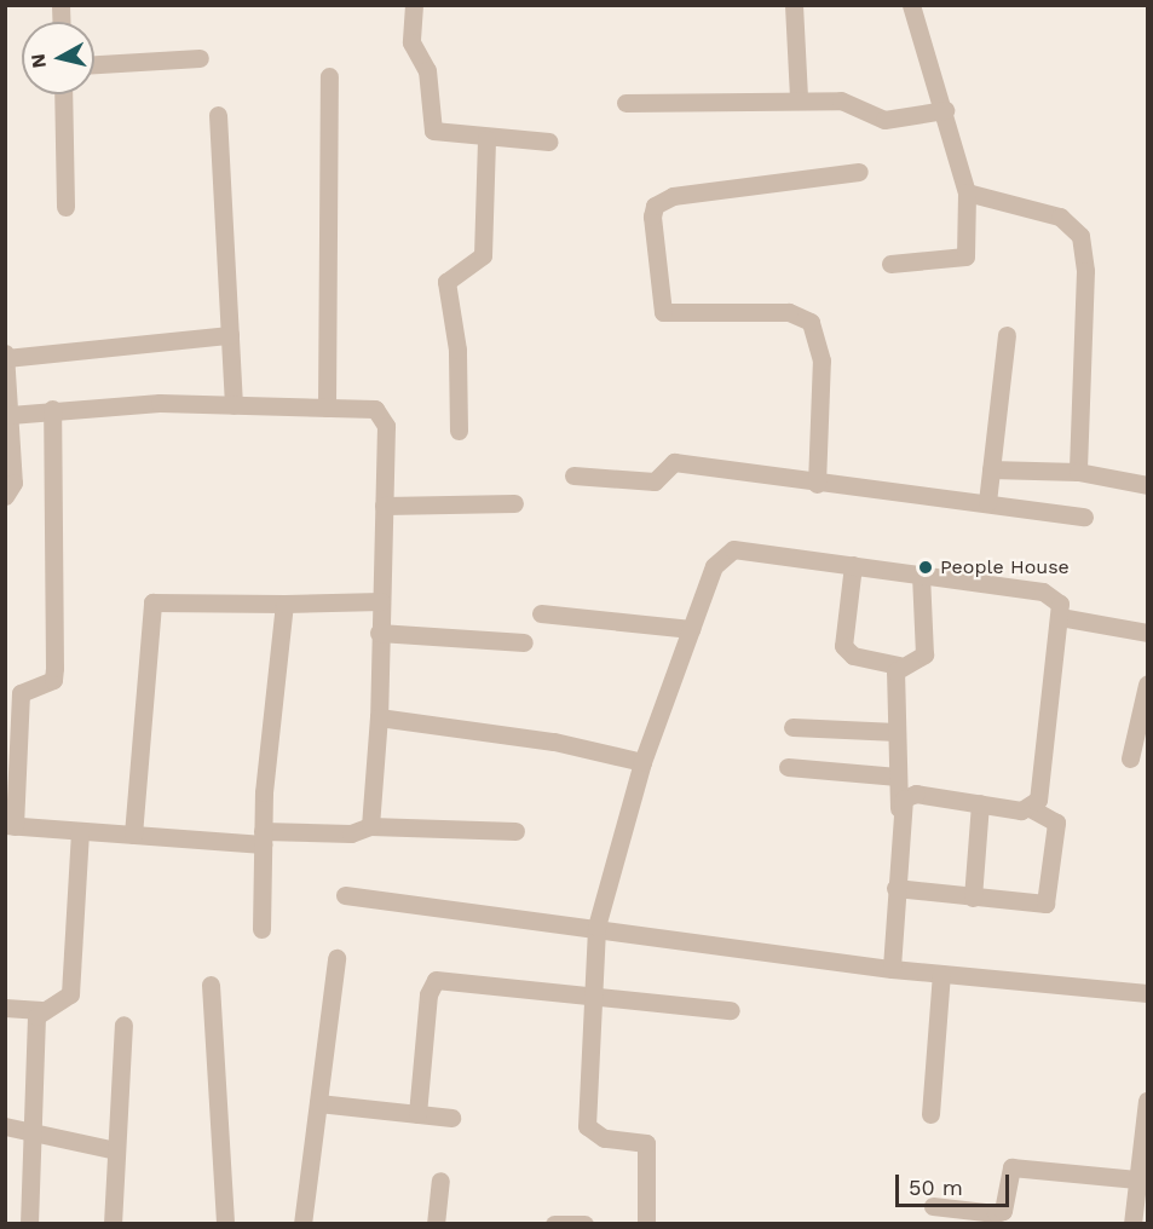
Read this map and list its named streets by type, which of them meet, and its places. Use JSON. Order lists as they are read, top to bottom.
{
  "places": ["People House"],
  "scale_bar": "50 m",
  "north": "left"
}
